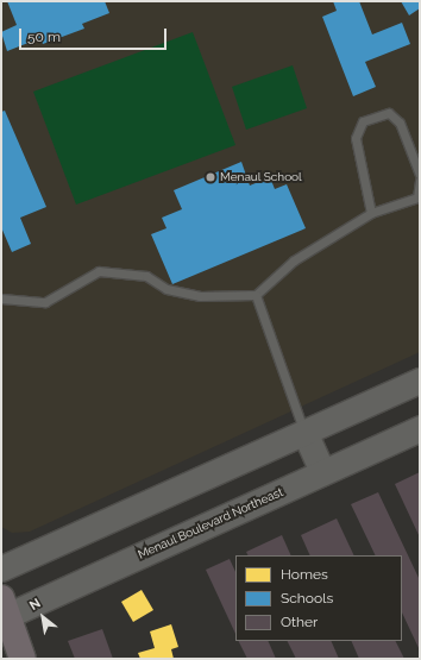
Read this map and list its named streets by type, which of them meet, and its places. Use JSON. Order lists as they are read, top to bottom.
{
  "streets": {
    "main road": ["Menaul Boulevard Northeast"]
  },
  "places": ["Menaul School"],
  "legend": ["Homes", "Schools", "Other"],
  "scale_bar": "50 m",
  "north": "top left"
}
